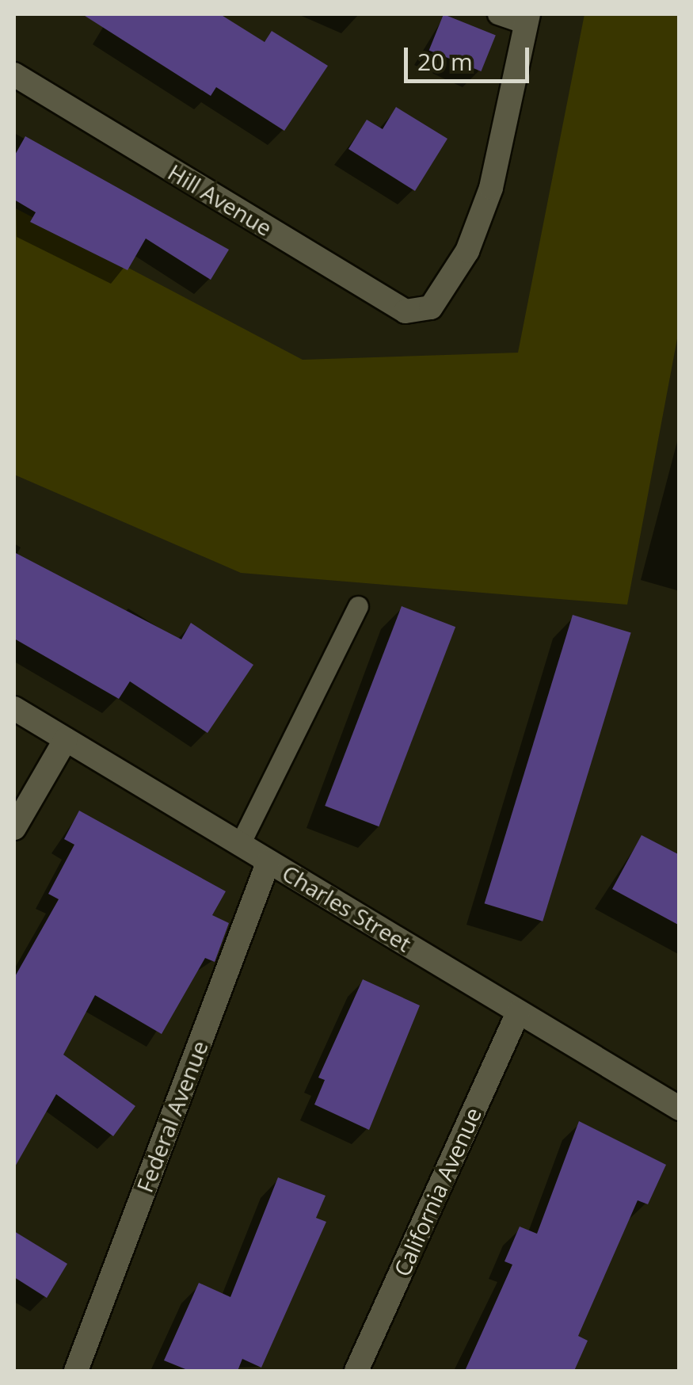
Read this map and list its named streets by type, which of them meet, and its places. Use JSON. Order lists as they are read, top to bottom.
{
  "streets": {
    "street": [
      "Hill Avenue",
      "Charles Street",
      "Federal Avenue",
      "California Avenue"
    ]
  },
  "crossings": [
    ["Charles Street", "Federal Avenue"],
    ["Charles Street", "California Avenue"]
  ],
  "scale_bar": "20 m"
}
